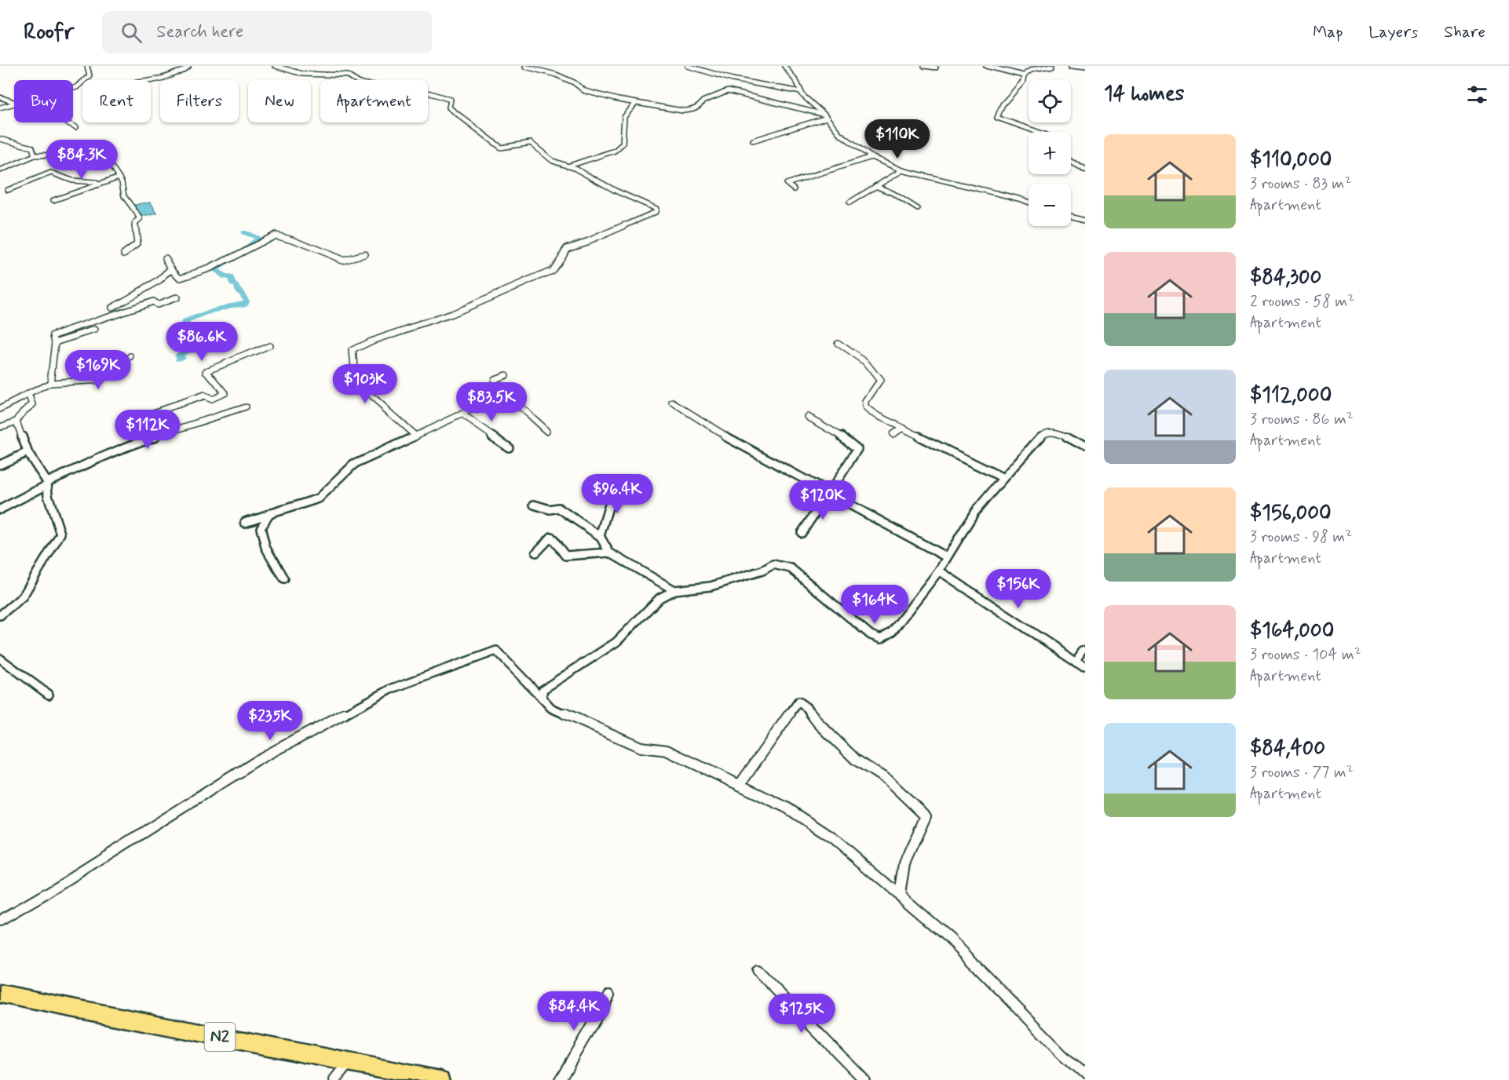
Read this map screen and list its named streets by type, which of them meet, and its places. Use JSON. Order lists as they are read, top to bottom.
{
  "streets": {
    "highway": ["N2"]
  },
  "page": {
    "header": "Roofr",
    "search": "Search here",
    "nav": ["Map", "Layers", "Share"],
    "heading": "14 homes",
    "map_buttons": ["+", "−"],
    "chip": [
      "Buy",
      "Rent",
      "Filters",
      "New",
      "Apartment"
    ],
    "price": [
      "$110K",
      "$84.3K",
      "$86.6K",
      "$169K",
      "$103K",
      "$83.5K",
      "$112K",
      "$96.4K",
      "$120K",
      "$156K",
      "$164K",
      "$235K",
      "$84.4K",
      "$125K"
    ],
    "list": [
      {
        "name": "$110,000",
        "note": "3 rooms · 83 m² · Apartment"
      },
      {
        "name": "$84,300",
        "note": "2 rooms · 58 m² · Apartment"
      },
      {
        "name": "$112,000",
        "note": "3 rooms · 86 m² · Apartment"
      },
      {
        "name": "$156,000",
        "note": "3 rooms · 98 m² · Apartment"
      },
      {
        "name": "$164,000",
        "note": "3 rooms · 104 m² · Apartment"
      },
      {
        "name": "$84,400",
        "note": "3 rooms · 77 m² · Apartment"
      }
    ]
  }
}
